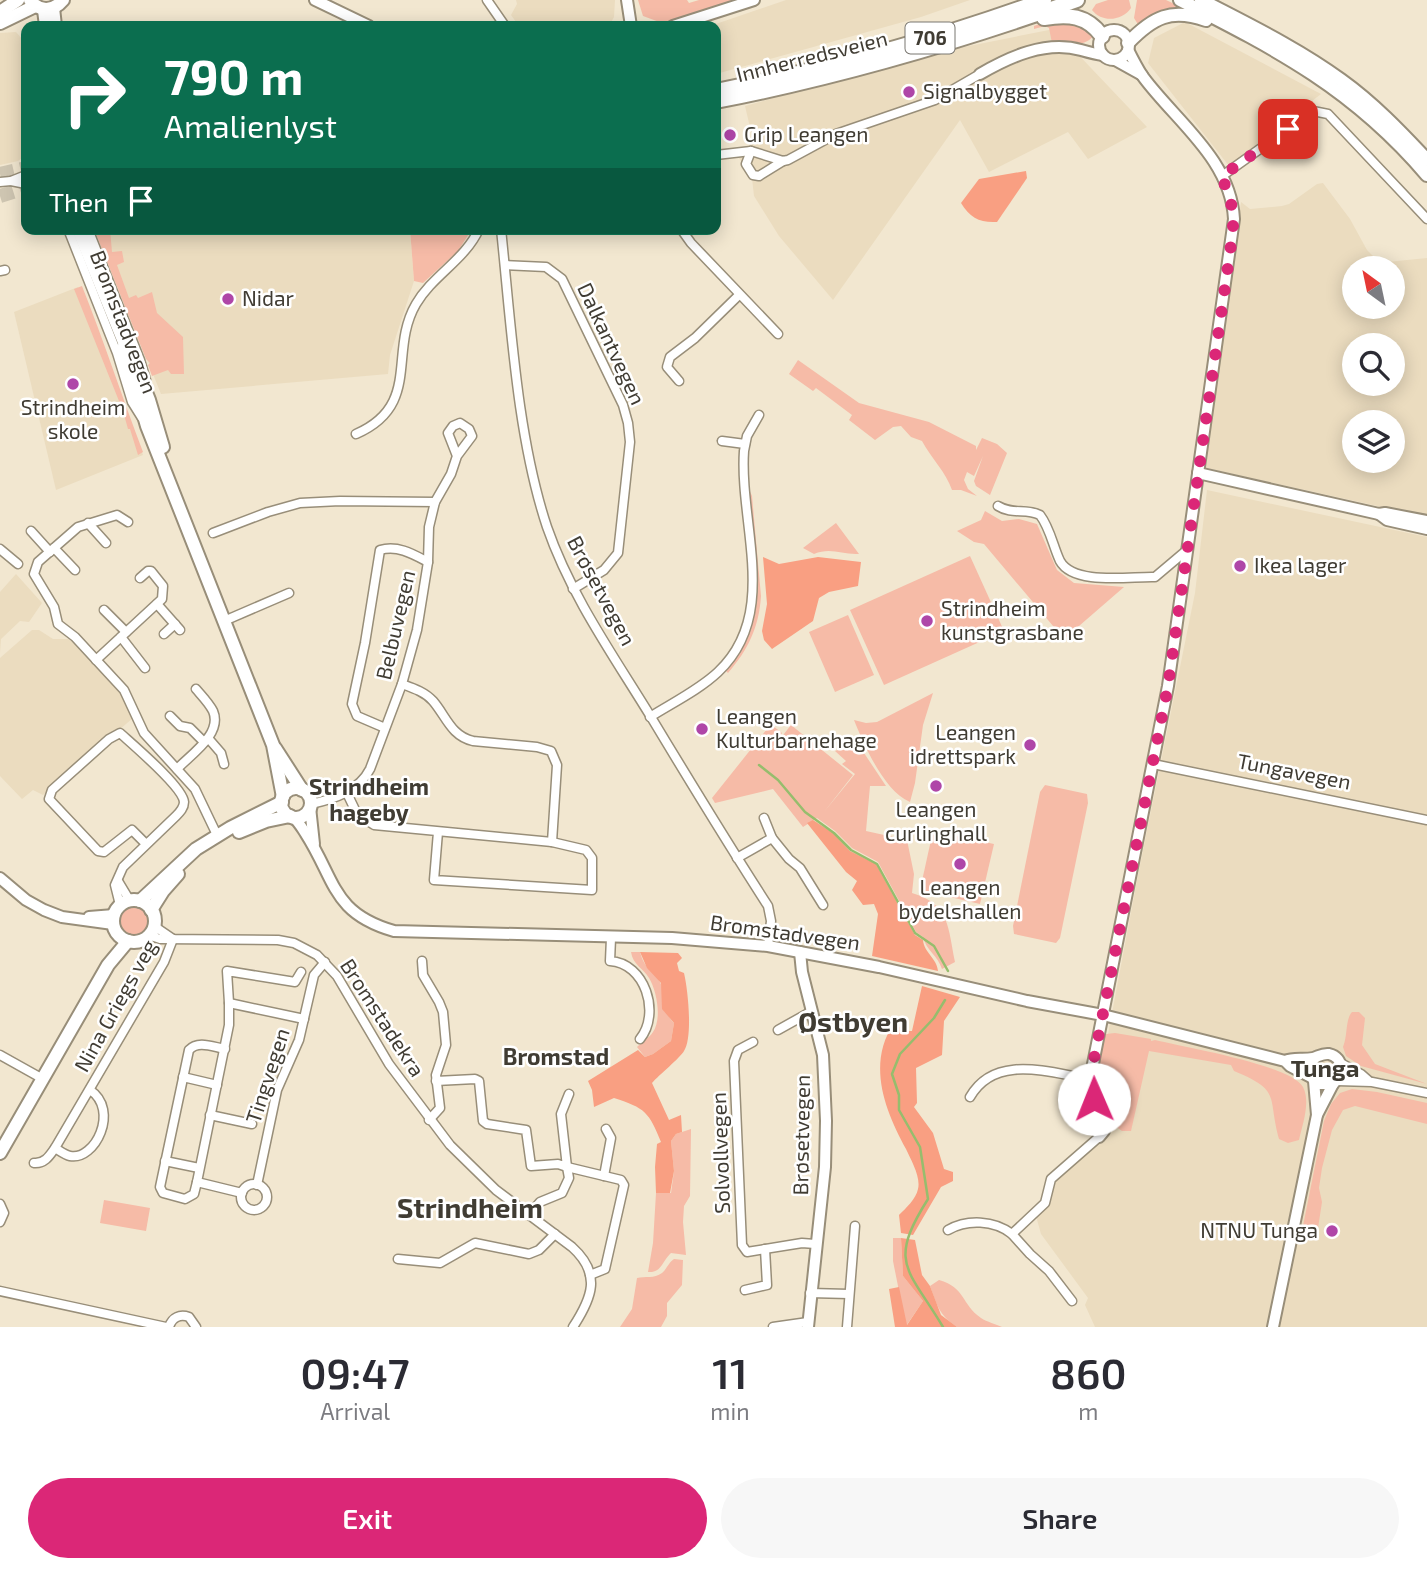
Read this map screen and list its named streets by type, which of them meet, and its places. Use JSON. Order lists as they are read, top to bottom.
{
  "streets": {
    "highway": ["706", "Innherredsveien"],
    "main road": ["Bromstadvegen"],
    "street": [
      "Dalkantvegen",
      "Brøsetvegen",
      "Belbuvegen",
      "Tungavegen",
      "Nina Griegs veg",
      "Bromstadekra",
      "Tingvegen",
      "Solvollvegen"
    ]
  },
  "crossings": [
    ["706", "Innherredsveien"],
    ["Bromstadvegen", "Brøsetvegen"],
    ["Bromstadvegen", "Belbuvegen"],
    ["Dalkantvegen", "Brøsetvegen"],
    ["Nina Griegs veg", "Bromstadekra"],
    ["Bromstadekra", "Tingvegen"]
  ],
  "districts": [
    "Strindheim hageby",
    "Østbyen",
    "Bromstad",
    "Tunga",
    "Strindheim"
  ],
  "places": [
    "Signalbygget",
    "Grip Leangen",
    "Nidar",
    "Strindheim skole",
    "Ikea lager",
    "Strindheim kunstgrasbane",
    "Leangen Kulturbarnehage",
    "Leangen idrettspark",
    "Leangen curlinghall",
    "Leangen bydelshallen",
    "NTNU Tunga"
  ],
  "north": "top left",
  "page": {
    "turn": ["790 m", "Amalienlyst"],
    "then": "Then",
    "eta": [
      "09:47",
      "Arrival",
      "11",
      "min",
      "860",
      "m"
    ],
    "buttons": ["Exit", "Share"]
  }
}
